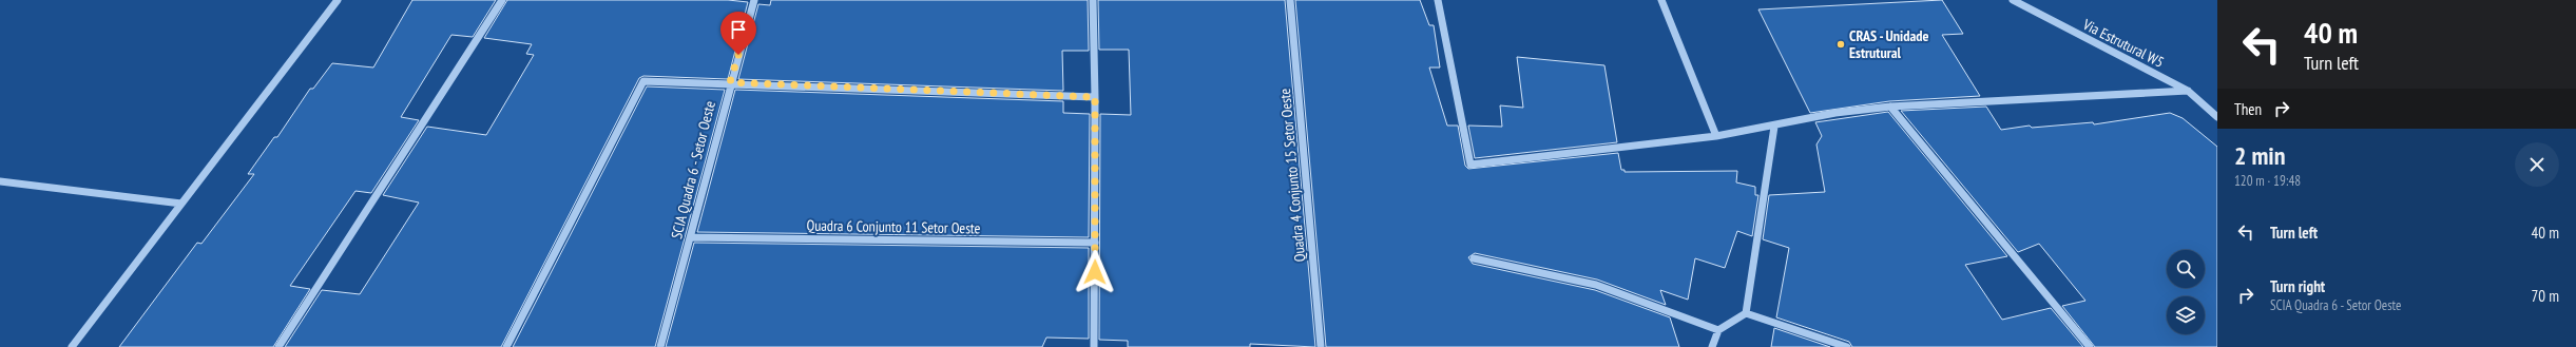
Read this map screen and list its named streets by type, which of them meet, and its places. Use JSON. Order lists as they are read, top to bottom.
{
  "streets": {
    "street": [
      "Via Estrutural W5",
      "SCIA Quadra 6 - Setor Oeste",
      "Quadra 4 Conjunto 15 Setor Oeste",
      "Quadra 6 Conjunto 11 Setor Oeste"
    ]
  },
  "crossings": [
    ["SCIA Quadra 6 - Setor Oeste", "Quadra 6 Conjunto 11 Setor Oeste"]
  ],
  "places": ["CRAS - Unidade Estrutural"],
  "page": {
    "turn": ["40 m", "Turn left"],
    "then": "Then",
    "heading": ["2 min", "120 m · 19:48"],
    "list": [
      {
        "name": "Turn left",
        "value": "40 m"
      },
      {
        "name": "Turn right",
        "note": "SCIA Quadra 6 - Setor Oeste",
        "value": "70 m"
      }
    ]
  }
}
